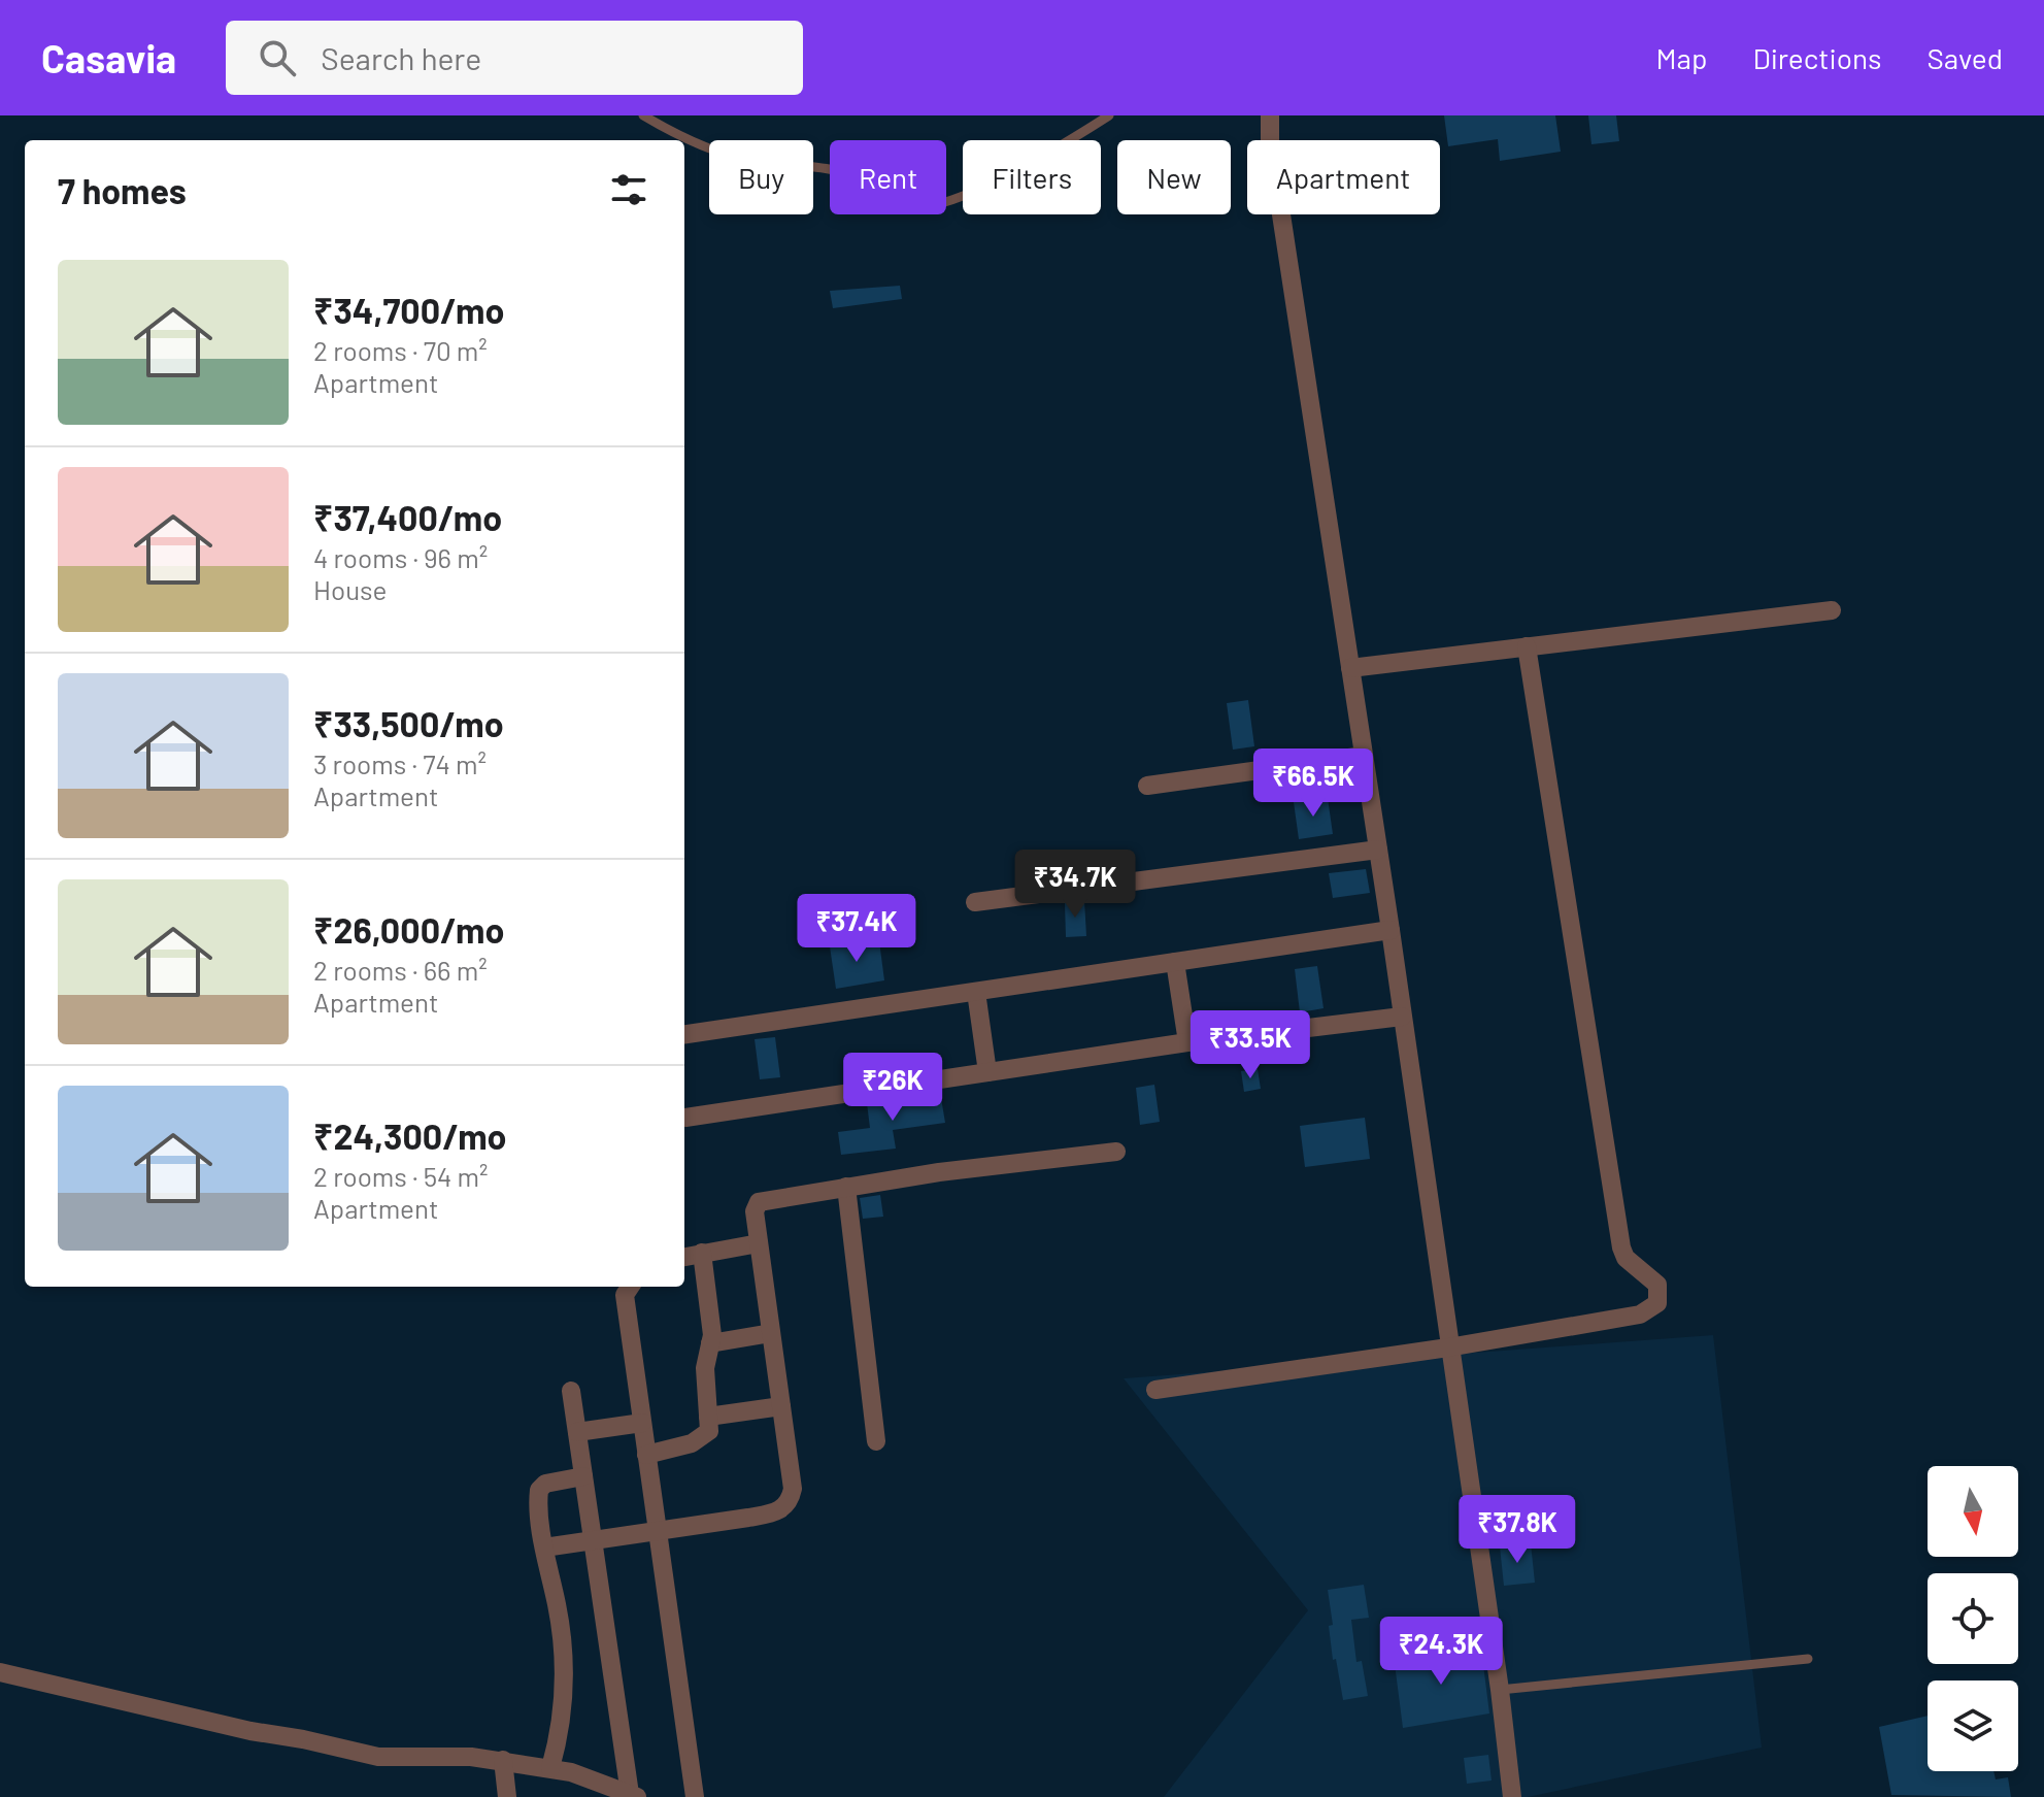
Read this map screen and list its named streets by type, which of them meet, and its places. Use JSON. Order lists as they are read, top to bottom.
{
  "north": "bottom",
  "page": {
    "header": "Casavia",
    "search": "Search here",
    "nav": ["Map", "Directions", "Saved"],
    "chip": [
      "Buy",
      "Rent",
      "Filters",
      "New",
      "Apartment"
    ],
    "heading": "7 homes",
    "list": [
      {
        "name": "₹34,700/mo",
        "note": "2 rooms · 70 m² · Apartment"
      },
      {
        "name": "₹37,400/mo",
        "note": "4 rooms · 96 m² · House"
      },
      {
        "name": "₹33,500/mo",
        "note": "3 rooms · 74 m² · Apartment"
      },
      {
        "name": "₹26,000/mo",
        "note": "2 rooms · 66 m² · Apartment"
      },
      {
        "name": "₹24,300/mo",
        "note": "2 rooms · 54 m² · Apartment"
      }
    ],
    "price": [
      "₹66.5K",
      "₹34.7K",
      "₹37.4K",
      "₹33.5K",
      "₹26K",
      "₹37.8K",
      "₹24.3K"
    ]
  }
}
